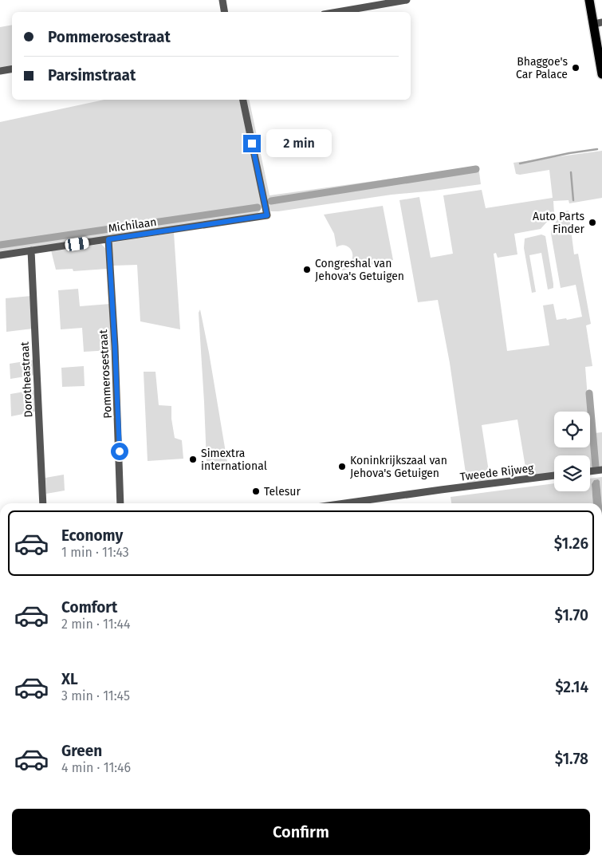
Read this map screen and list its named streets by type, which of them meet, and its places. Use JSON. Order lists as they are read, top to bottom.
{
  "streets": {
    "street": [
      "Michilaan",
      "Pommerosestraat",
      "Dorotheastraat",
      "Tweede Rijweg"
    ]
  },
  "crossings": [
    ["Michilaan", "Pommerosestraat"],
    ["Michilaan", "Dorotheastraat"]
  ],
  "places": [
    "Bhaggoe's Car Palace",
    "Auto Parts Finder",
    "Congreshal van Jehova's Getuigen",
    "Simextra international",
    "Koninkrijkszaal van Jehova's Getuigen",
    "Telesur"
  ],
  "page": {
    "banner": ["Pommerosestraat", "Parsimstraat"],
    "bubble": "2 min",
    "list": [
      {
        "name": "Economy",
        "note": "1 min · 11:43",
        "value": "$1.26"
      },
      {
        "name": "Comfort",
        "note": "2 min · 11:44",
        "value": "$1.70"
      },
      {
        "name": "XL",
        "note": "3 min · 11:45",
        "value": "$2.14"
      },
      {
        "name": "Green",
        "note": "4 min · 11:46",
        "value": "$1.78"
      }
    ],
    "buttons": "Confirm"
  }
}
